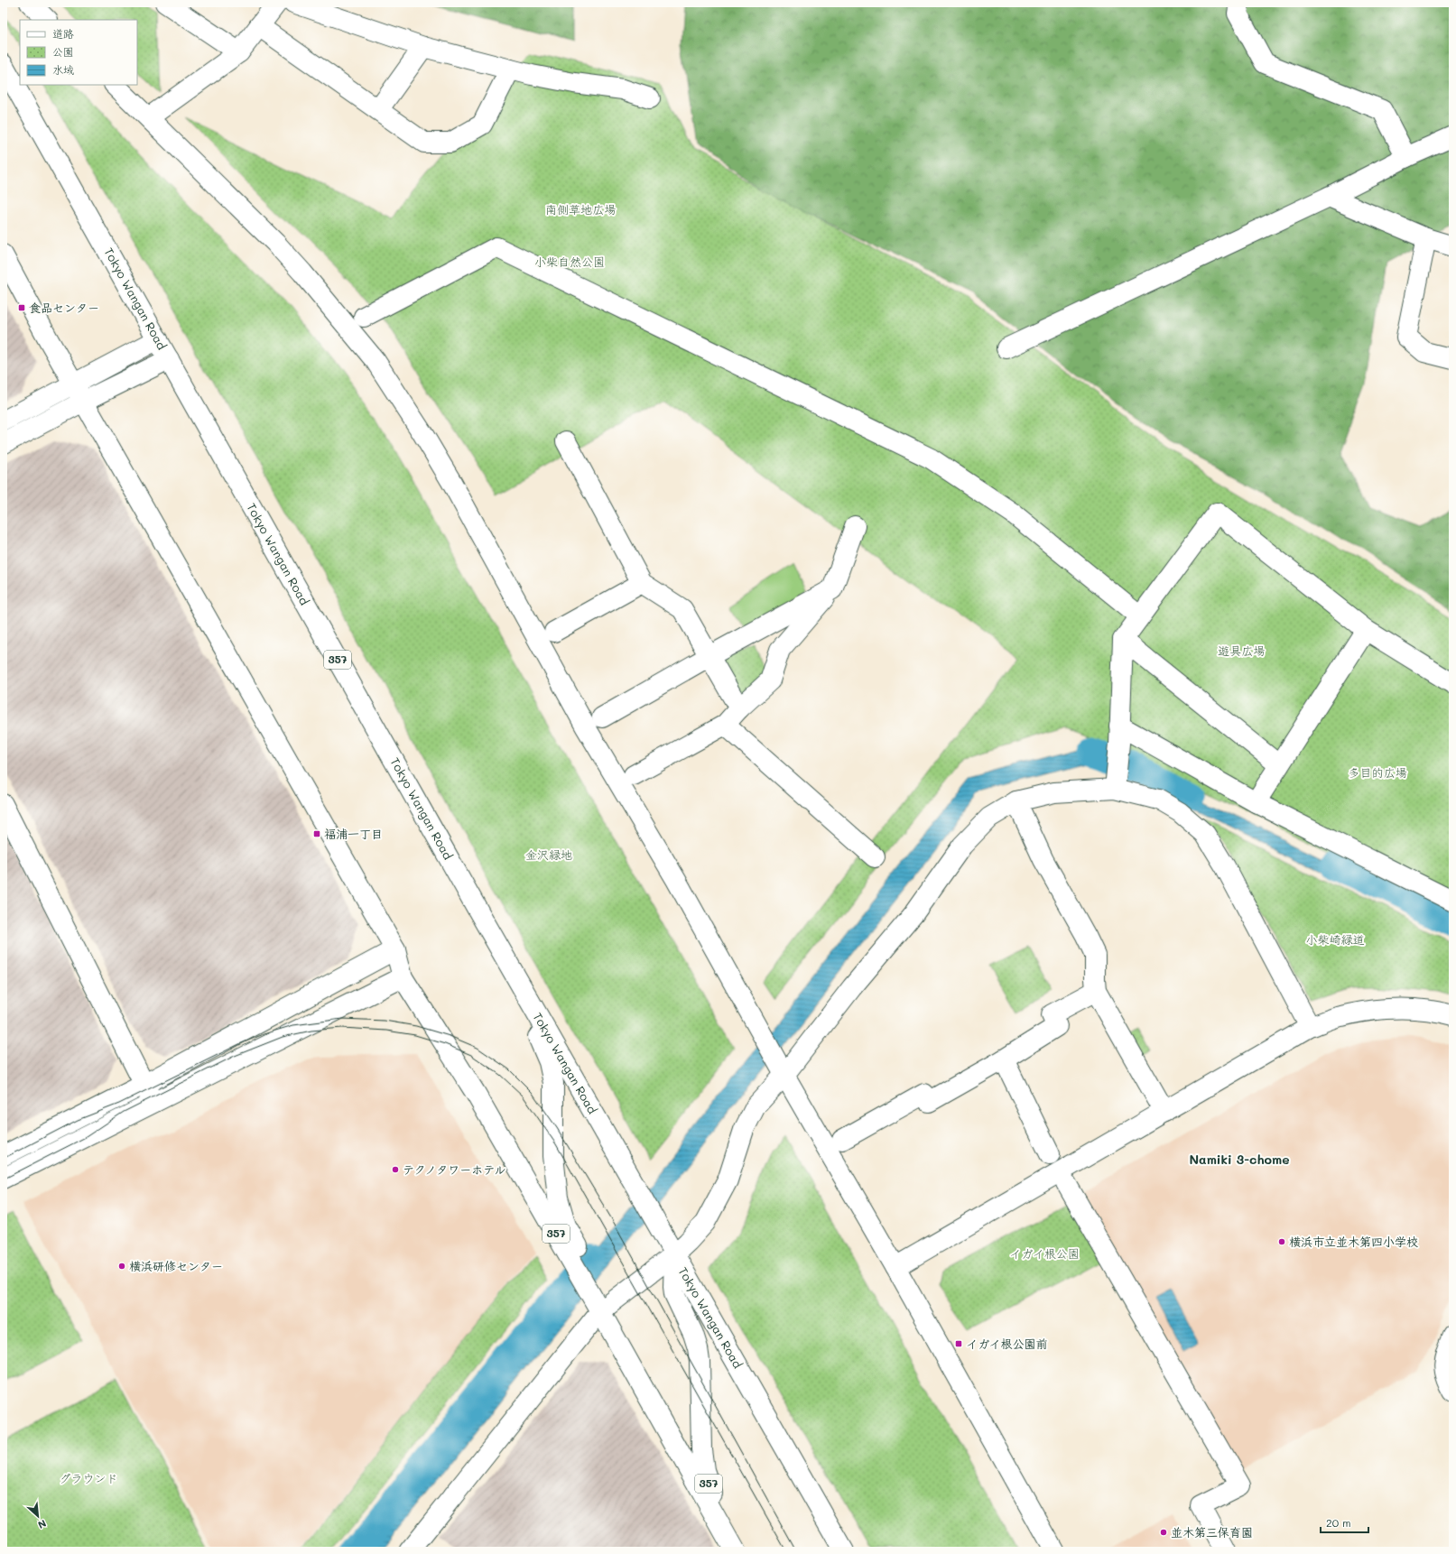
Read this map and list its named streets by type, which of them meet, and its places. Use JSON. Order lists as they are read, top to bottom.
{
  "streets": {
    "main road": ["Tokyo Wangan Road", "357"]
  },
  "crossings": [
    ["Tokyo Wangan Road", "357"]
  ],
  "districts": ["Namiki 3-chome"],
  "parks": [
    "南側草地広場",
    "小柴自然公園",
    "遊具広場",
    "多目的広場",
    "金沢緑地",
    "小柴崎緑道",
    "イガイ根公園",
    "グラウンド"
  ],
  "places": {
    "transit": ["食品センター", "福浦一丁目", "イガイ根公園前"],
    "other": [
      "テクノタワーホテル",
      "横浜市立並木第四小学校",
      "横浜研修センター",
      "並木第三保育園"
    ]
  },
  "legend": ["道路", "公園", "水域"],
  "scale_bar": "20 m",
  "north": "bottom right"
}
